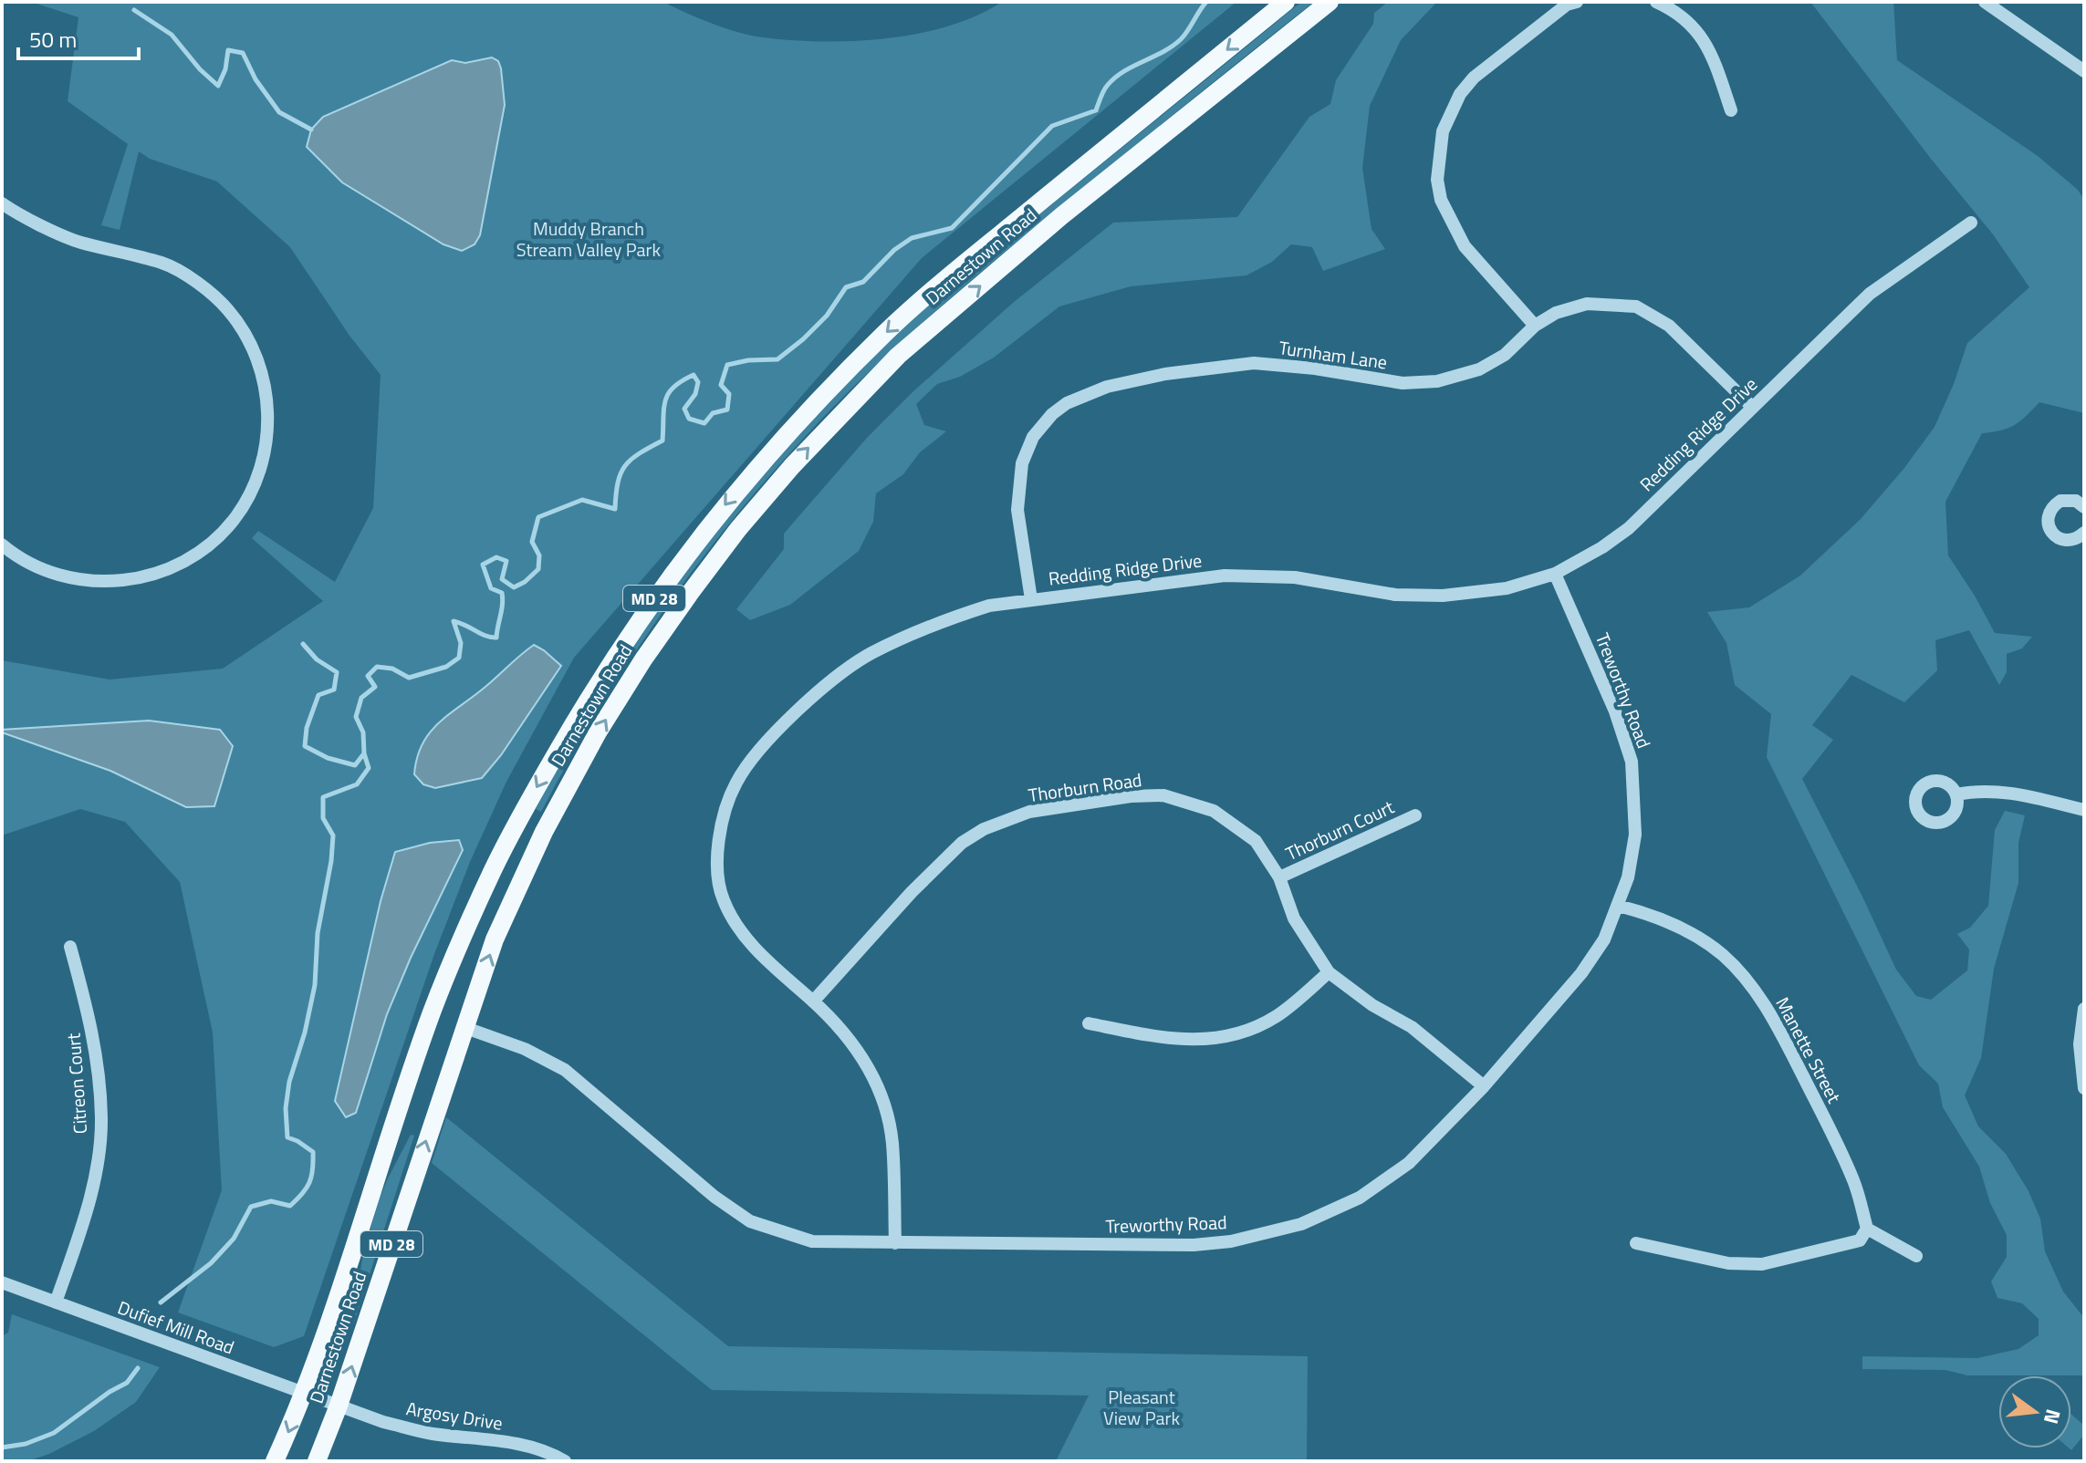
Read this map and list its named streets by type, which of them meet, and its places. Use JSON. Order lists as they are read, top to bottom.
{
  "streets": {
    "main road": ["Darnestown Road", "MD 28"],
    "street": [
      "Turnham Lane",
      "Redding Ridge Drive",
      "Treworthy Road",
      "Thorburn Road",
      "Thorburn Court",
      "Manette Street",
      "Citreon Court",
      "Dufief Mill Road",
      "Argosy Drive"
    ]
  },
  "crossings": [
    ["Darnestown Road", "Treworthy Road"],
    ["Darnestown Road", "Dufief Mill Road"],
    ["Darnestown Road", "Argosy Drive"],
    ["Turnham Lane", "Redding Ridge Drive"],
    ["Redding Ridge Drive", "Treworthy Road"],
    ["Redding Ridge Drive", "Thorburn Road"],
    ["Treworthy Road", "Thorburn Road"],
    ["Treworthy Road", "Manette Street"],
    ["Thorburn Road", "Thorburn Court"],
    ["Citreon Court", "Dufief Mill Road"],
    ["Dufief Mill Road", "Argosy Drive"]
  ],
  "parks": ["Muddy Branch Stream Valley Park", "Pleasant View Park"],
  "scale_bar": "50 m",
  "north": "right"
}
